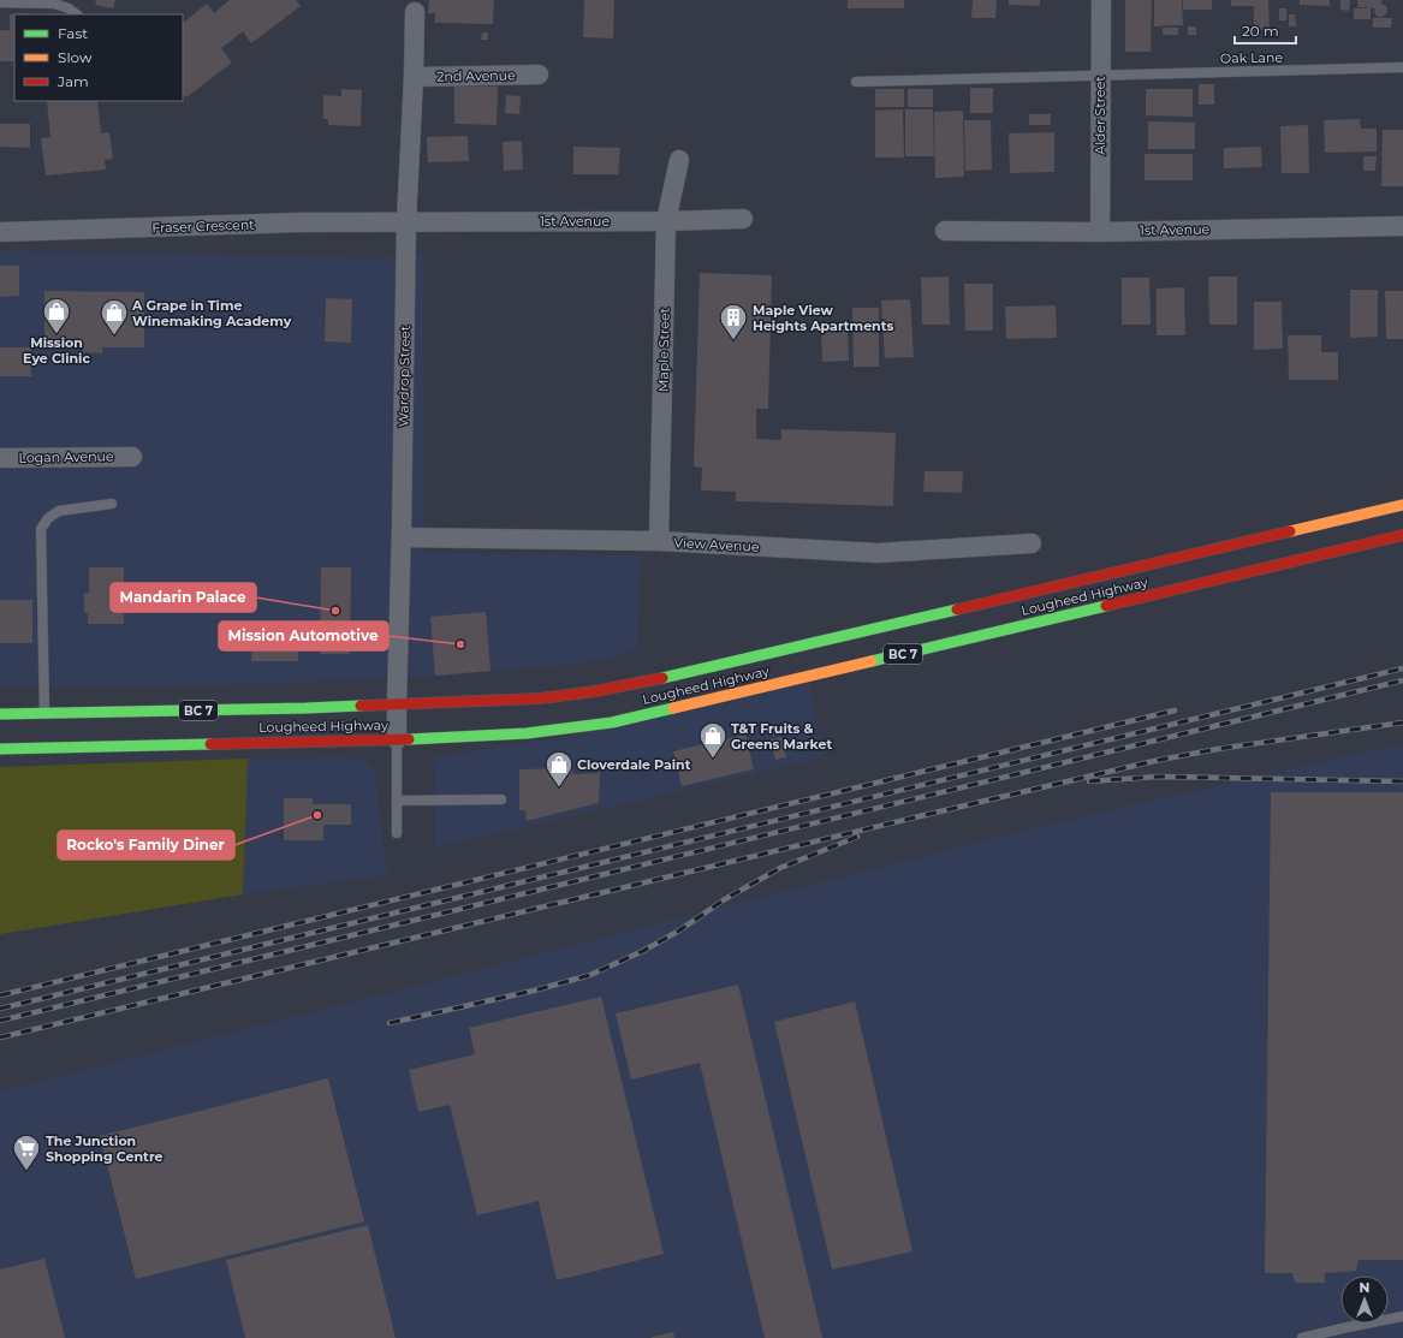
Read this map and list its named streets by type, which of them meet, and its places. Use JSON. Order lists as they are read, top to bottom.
{
  "streets": {
    "main road": ["Lougheed Highway", "BC 7"],
    "street": [
      "2nd Avenue",
      "Alder Street",
      "1st Avenue",
      "Fraser Crescent",
      "Maple Street",
      "Wardrop Street",
      "Logan Avenue",
      "View Avenue"
    ],
    "lane": ["Oak Lane"]
  },
  "crossings": [
    ["Oak Lane", "Alder Street"],
    ["2nd Avenue", "Wardrop Street"],
    ["Alder Street", "1st Avenue"],
    ["1st Avenue", "Fraser Crescent"],
    ["1st Avenue", "Maple Street"],
    ["1st Avenue", "Wardrop Street"],
    ["Fraser Crescent", "Wardrop Street"],
    ["Maple Street", "View Avenue"],
    ["Wardrop Street", "View Avenue"],
    ["Wardrop Street", "Lougheed Highway"]
  ],
  "places": {
    "shop": [
      "Mission Eye Clinic",
      "A Grape in Time Winemaking Academy",
      "T&T Fruits & Greens Market",
      "Cloverdale Paint"
    ],
    "building": ["Maple View Heights Apartments"],
    "other": ["Mandarin Palace", "Mission Automotive", "Rocko's Family Diner"],
    "supermarket": ["The Junction Shopping Centre"]
  },
  "legend": ["Fast", "Slow", "Jam"],
  "scale_bar": "20 m",
  "north": "top"
}
